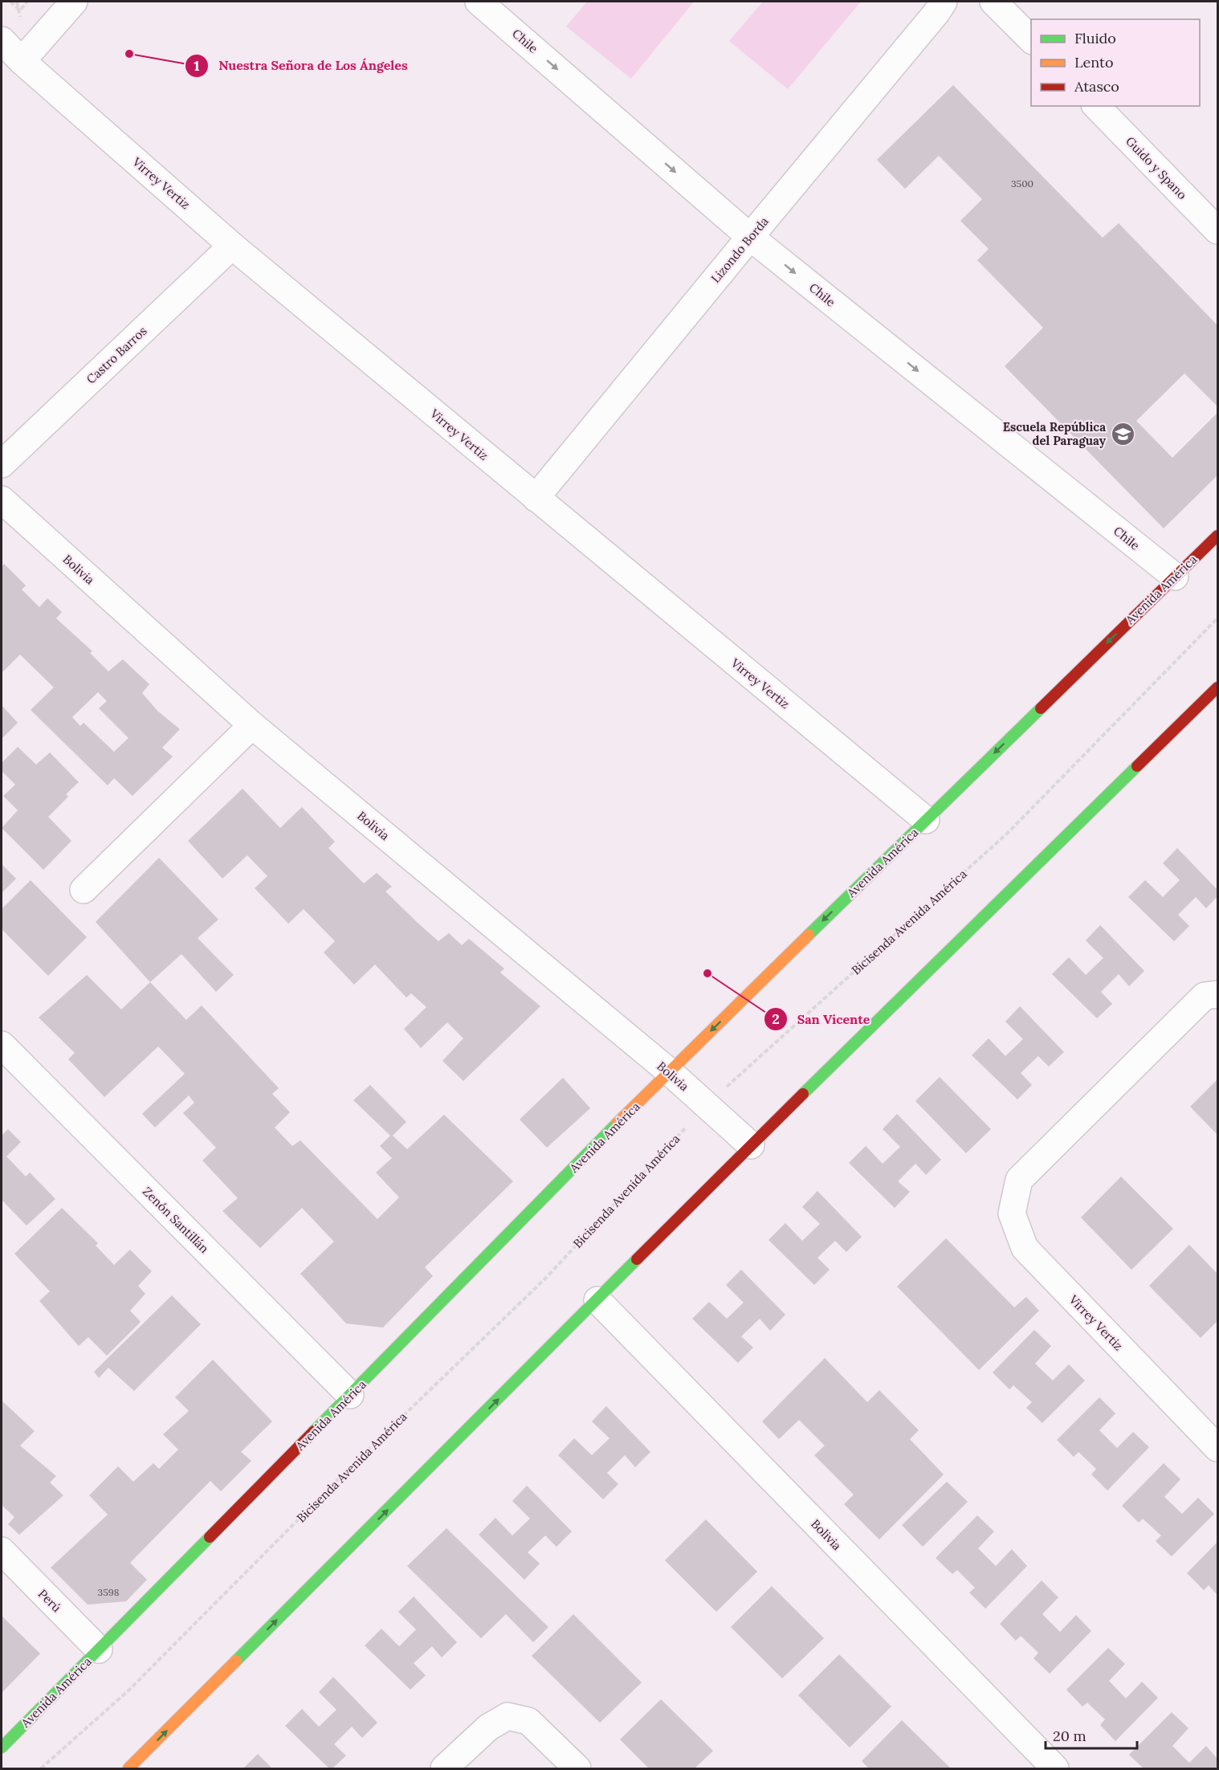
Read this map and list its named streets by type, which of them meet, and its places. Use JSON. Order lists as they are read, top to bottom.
{
  "streets": {
    "main road": ["Avenida América"],
    "street": [
      "Chile",
      "Guido y Spano",
      "Virrey Vertiz",
      "Lizondo Borda",
      "Castro Barros",
      "Bolivia",
      "Zenón Santillán",
      "Perú"
    ],
    "path": ["Bicisenda Avenida América"]
  },
  "crossings": [
    ["Chile", "Lizondo Borda"],
    ["Chile", "Avenida América"],
    ["Virrey Vertiz", "Lizondo Borda"],
    ["Virrey Vertiz", "Castro Barros"],
    ["Virrey Vertiz", "Avenida América"],
    ["Bolivia", "Avenida América"],
    ["Bolivia", "Bicisenda Avenida América"],
    ["Avenida América", "Zenón Santillán"],
    ["Avenida América", "Perú"]
  ],
  "one_way": ["Chile", "Avenida América"],
  "places": {
    "other": ["Nuestra Señora de Los Ángeles", "San Vicente"],
    "school or university": ["Escuela República del Paraguay"]
  },
  "house_numbers": ["3500", "3598"],
  "legend": ["Fluido", "Lento", "Atasco"],
  "scale_bar": "20 m"
}
